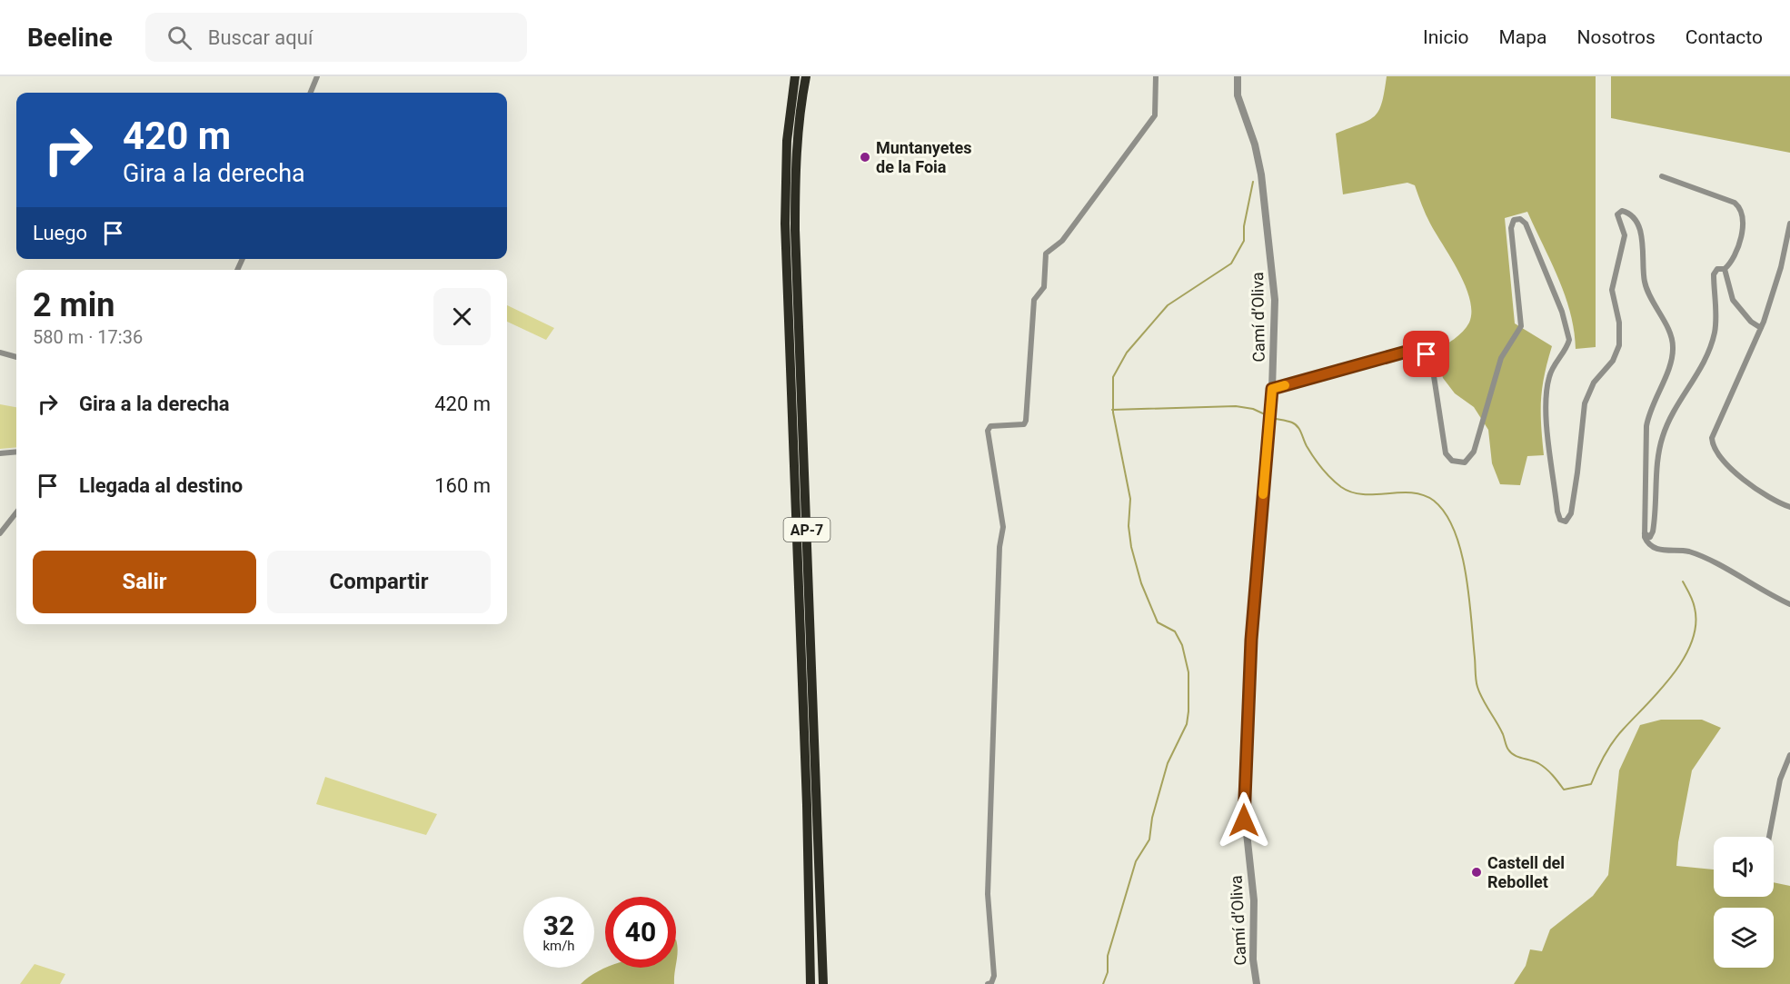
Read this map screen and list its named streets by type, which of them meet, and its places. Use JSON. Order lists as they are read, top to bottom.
{
  "streets": {
    "highway": ["AP-7"],
    "street": ["Camí d’Oliva"]
  },
  "places": ["Muntanyetes de la Foia", "Castell del Rebollet"],
  "page": {
    "header": "Beeline",
    "search": "Buscar aquí",
    "nav": [
      "Inicio",
      "Mapa",
      "Nosotros",
      "Contacto"
    ],
    "turn": ["420 m", "Gira a la derecha"],
    "then": "Luego",
    "heading": ["2 min", "580 m · 17:36"],
    "list": [
      {
        "name": "Gira a la derecha",
        "value": "420 m"
      },
      {
        "name": "Llegada al destino",
        "value": "160 m"
      }
    ],
    "buttons": ["Salir", "Compartir"],
    "speed": "32 km/h",
    "limit": "40"
  }
}
